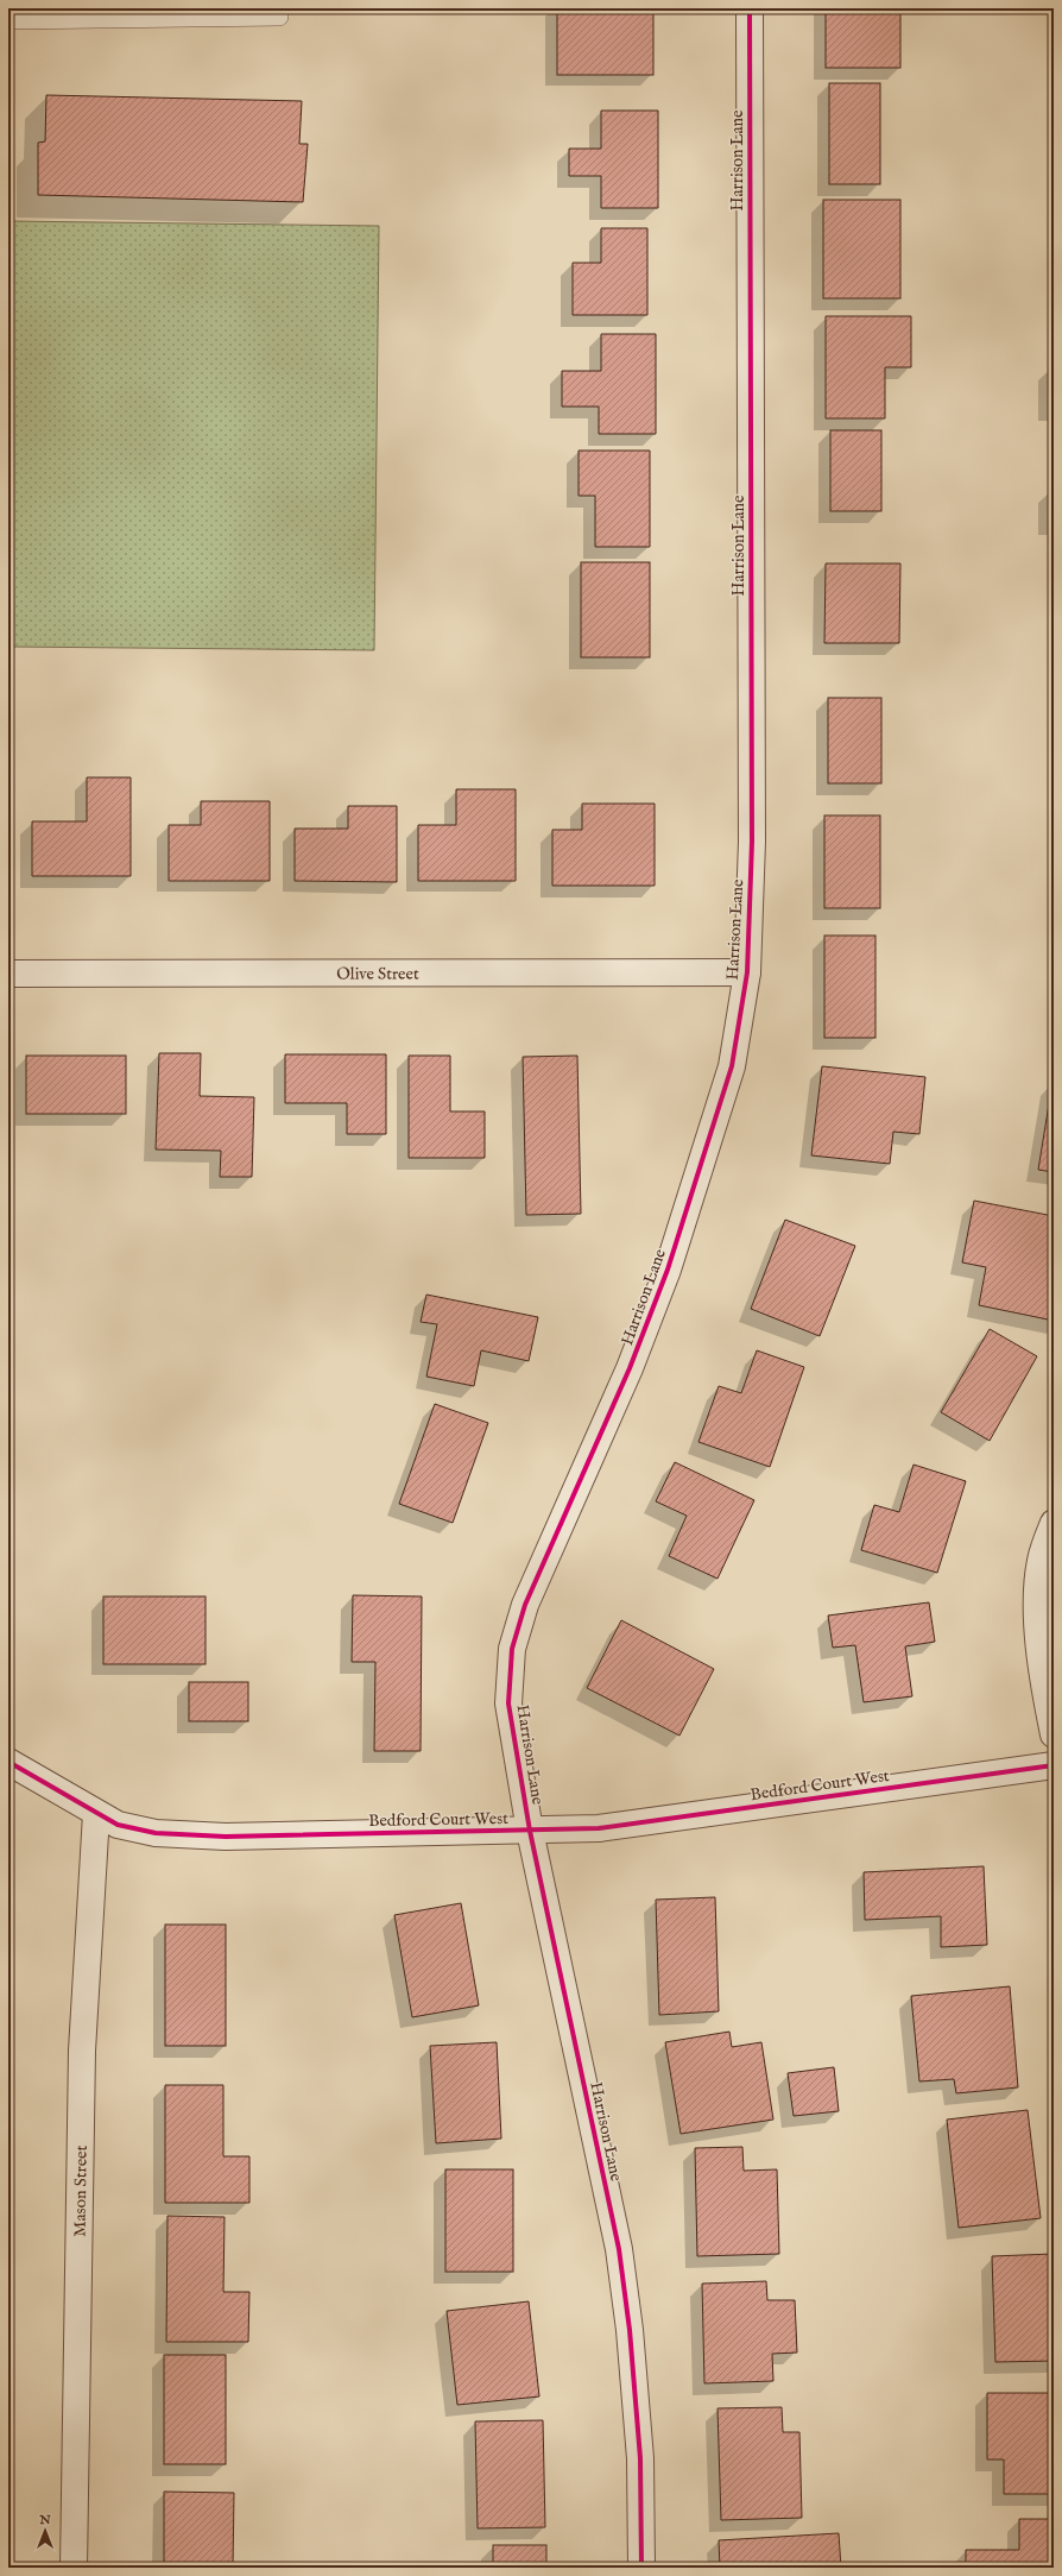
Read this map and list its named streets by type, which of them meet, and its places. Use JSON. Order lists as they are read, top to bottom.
{
  "streets": {
    "street": [
      "Harrison Lane",
      "Olive Street",
      "Bedford Court West",
      "Mason Street"
    ]
  },
  "crossings": [
    ["Harrison Lane", "Olive Street"],
    ["Harrison Lane", "Bedford Court West"],
    ["Bedford Court West", "Mason Street"]
  ],
  "north": "top"
}
